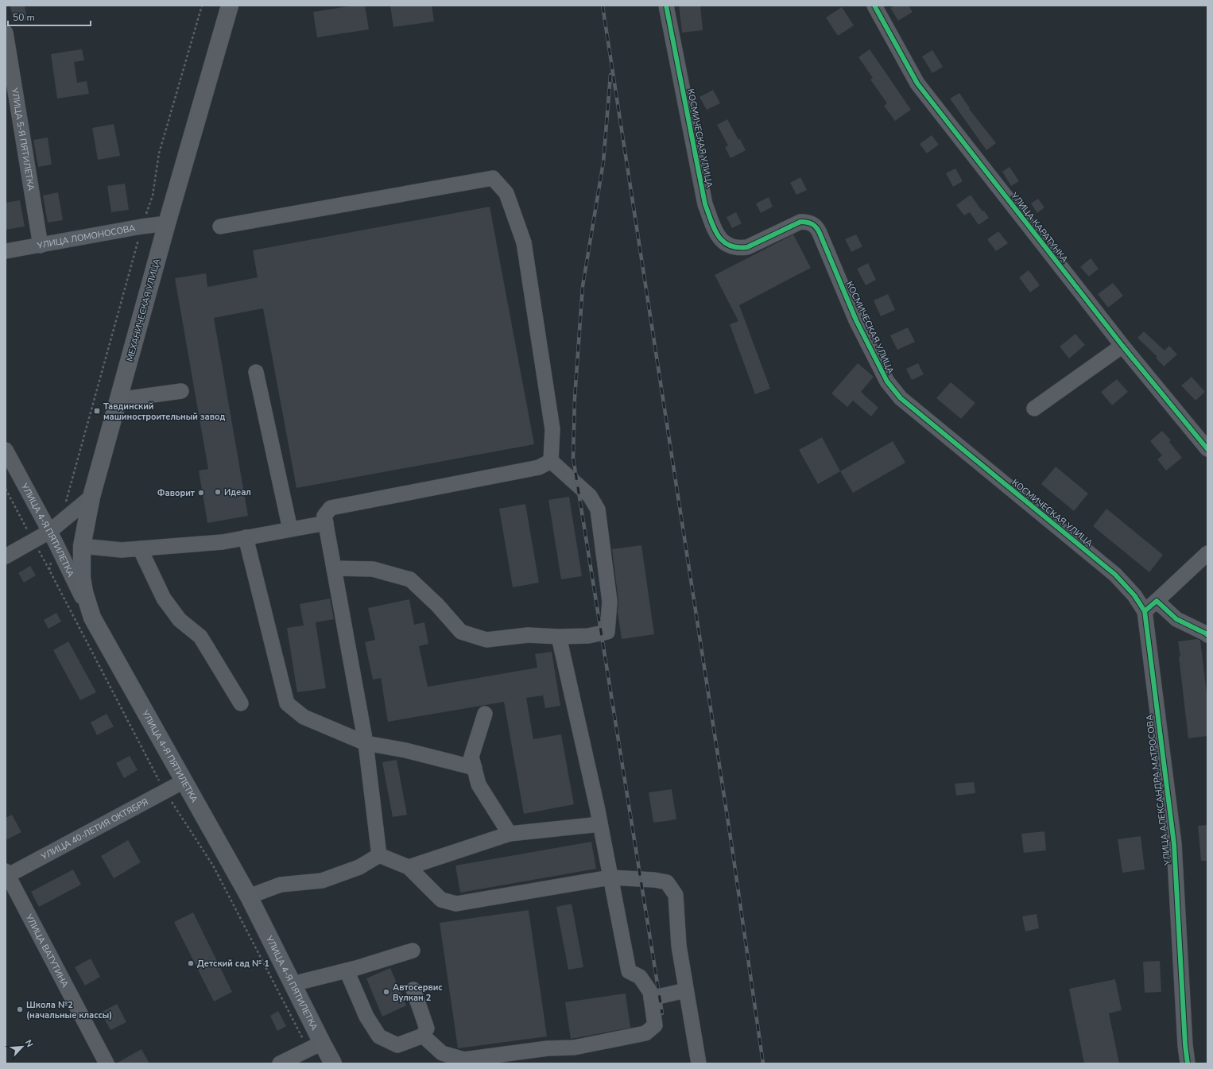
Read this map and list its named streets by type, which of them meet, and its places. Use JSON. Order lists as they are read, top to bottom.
{
  "streets": {
    "main road": ["МЕХАНИЧЕСКАЯ УЛИЦА", "УЛИЦА 4-Я ПЯТИЛЕТКА"],
    "street": [
      "КОСМИЧЕСКАЯ УЛИЦА",
      "УЛИЦА 5-Я ПЯТИЛЕТКА",
      "УЛИЦА КАРАТУНКА",
      "УЛИЦА ЛОМОНОСОВА",
      "УЛИЦА АЛЕКСАНДРА МАТРОСОВА",
      "УЛИЦА 40-ЛЕТИЯ ОКТЯБРЯ",
      "УЛИЦА ВАТУТИНА"
    ]
  },
  "crossings": [
    ["КОСМИЧЕСКАЯ УЛИЦА", "УЛИЦА АЛЕКСАНДРА МАТРОСОВА"],
    ["УЛИЦА 5-Я ПЯТИЛЕТКА", "УЛИЦА ЛОМОНОСОВА"],
    ["УЛИЦА ЛОМОНОСОВА", "МЕХАНИЧЕСКАЯ УЛИЦА"],
    ["МЕХАНИЧЕСКАЯ УЛИЦА", "УЛИЦА 4-Я ПЯТИЛЕТКА"],
    ["УЛИЦА 4-Я ПЯТИЛЕТКА", "УЛИЦА 40-ЛЕТИЯ ОКТЯБРЯ"],
    ["УЛИЦА 40-ЛЕТИЯ ОКТЯБРЯ", "УЛИЦА ВАТУТИНА"]
  ],
  "places": {
    "transit": ["Тавдинский машиностроительный завод"],
    "other": [
      "Идеал",
      "Фаворит",
      "Детский сад № 1",
      "Автосервис Вулкан 2",
      "Школа №2 (начальные классы)"
    ]
  },
  "scale_bar": "50 m",
  "north": "top right"
}
